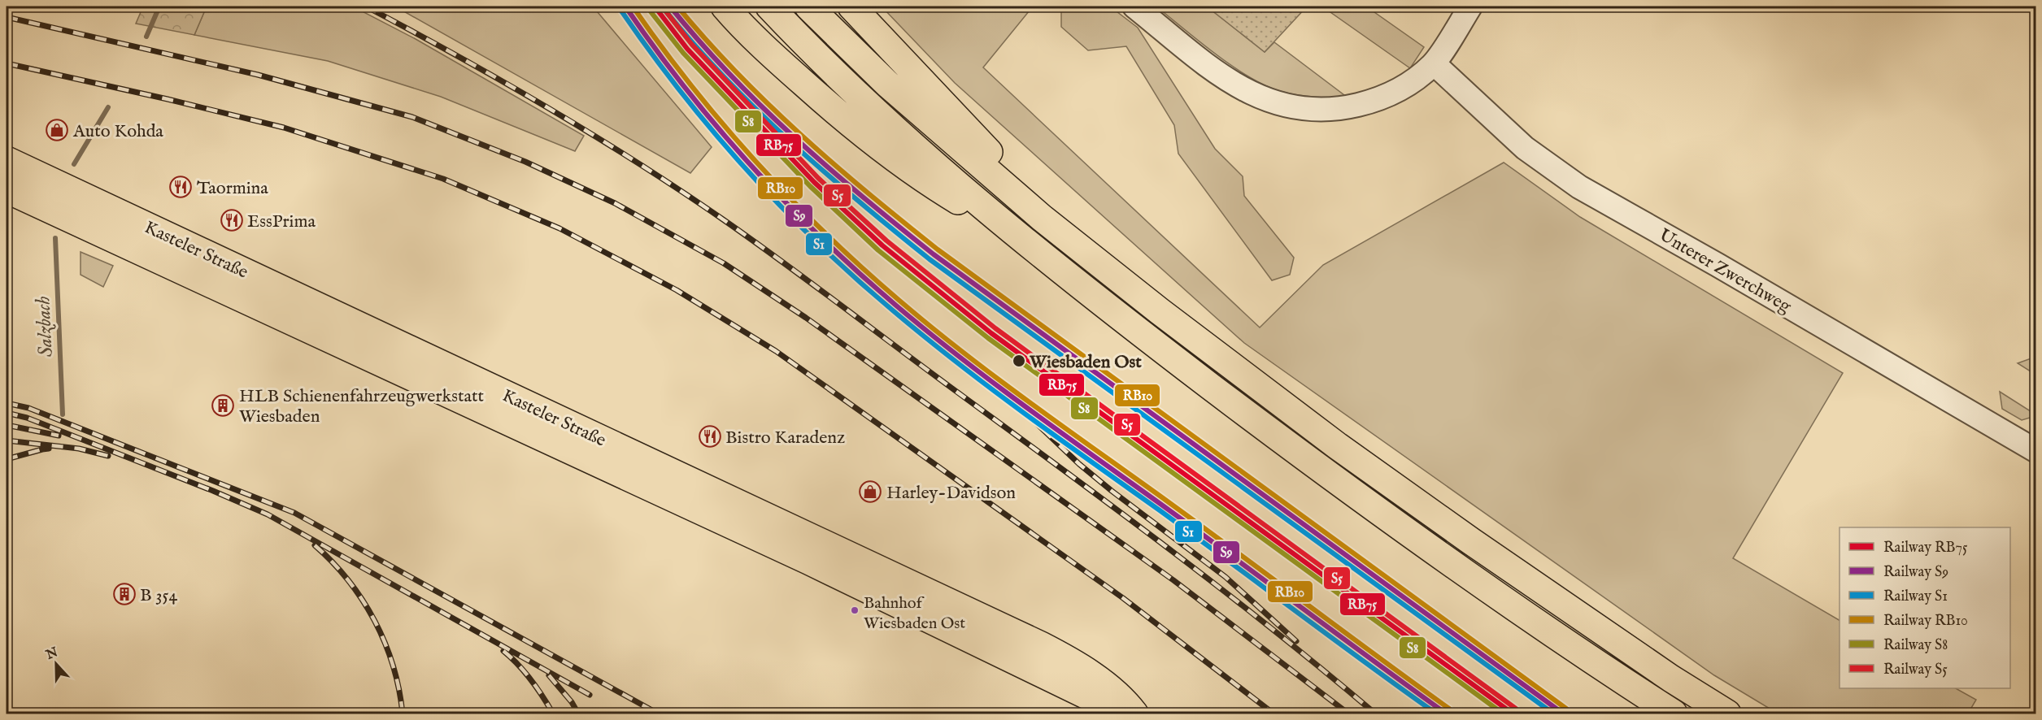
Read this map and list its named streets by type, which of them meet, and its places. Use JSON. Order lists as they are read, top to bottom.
{
  "streets": {
    "main road": ["Kasteler Straße"],
    "street": ["Unterer Zwerchweg"]
  },
  "water": ["Salzbach"],
  "places": {
    "shop": ["Auto Kohda", "Harley-Davidson"],
    "restaurant": ["Taormina", "EssPrima", "Bistro Karadenz"],
    "other": ["Wiesbaden Ost", "Bahnhof Wiesbaden Ost"],
    "building": ["HLB Schienenfahrzeugwerkstatt Wiesbaden", "B 354"]
  },
  "lines": [
    "rail line RB75",
    "rail line S9",
    "rail line RB10",
    "rail line S5",
    "rail line S1",
    "rail line S8"
  ],
  "legend": [
    "Railway RB75",
    "Railway S9",
    "Railway S1",
    "Railway RB10",
    "Railway S8",
    "Railway S5"
  ],
  "north": "top"
}
